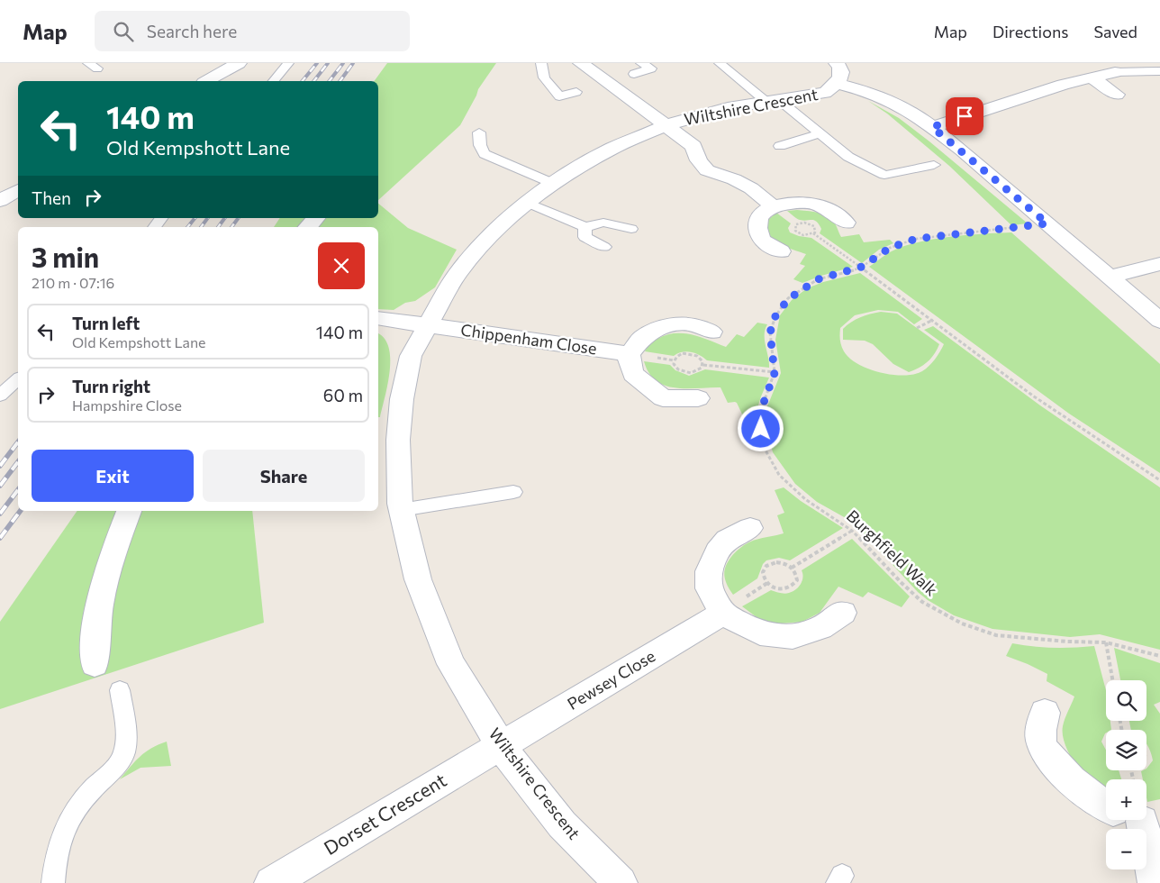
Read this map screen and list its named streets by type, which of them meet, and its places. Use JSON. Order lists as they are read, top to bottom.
{
  "streets": {
    "street": [
      "Wiltshire Crescent",
      "Chippenham Close",
      "Pewsey Close",
      "Dorset Crescent"
    ],
    "path": ["Burghfield Walk"]
  },
  "crossings": [
    ["Wiltshire Crescent", "Chippenham Close"],
    ["Wiltshire Crescent", "Pewsey Close"],
    ["Wiltshire Crescent", "Dorset Crescent"],
    ["Pewsey Close", "Dorset Crescent"]
  ],
  "page": {
    "header": "Map",
    "search": "Search here",
    "nav": ["Map", "Directions", "Saved"],
    "turn": ["140 m", "Old Kempshott Lane"],
    "then": "Then",
    "heading": ["3 min", "210 m · 07:16"],
    "list": [
      {
        "name": "Turn left",
        "note": "Old Kempshott Lane",
        "value": "140 m"
      },
      {
        "name": "Turn right",
        "note": "Hampshire Close",
        "value": "60 m"
      }
    ],
    "buttons": ["Exit", "Share"],
    "map_buttons": ["+", "−"]
  }
}
